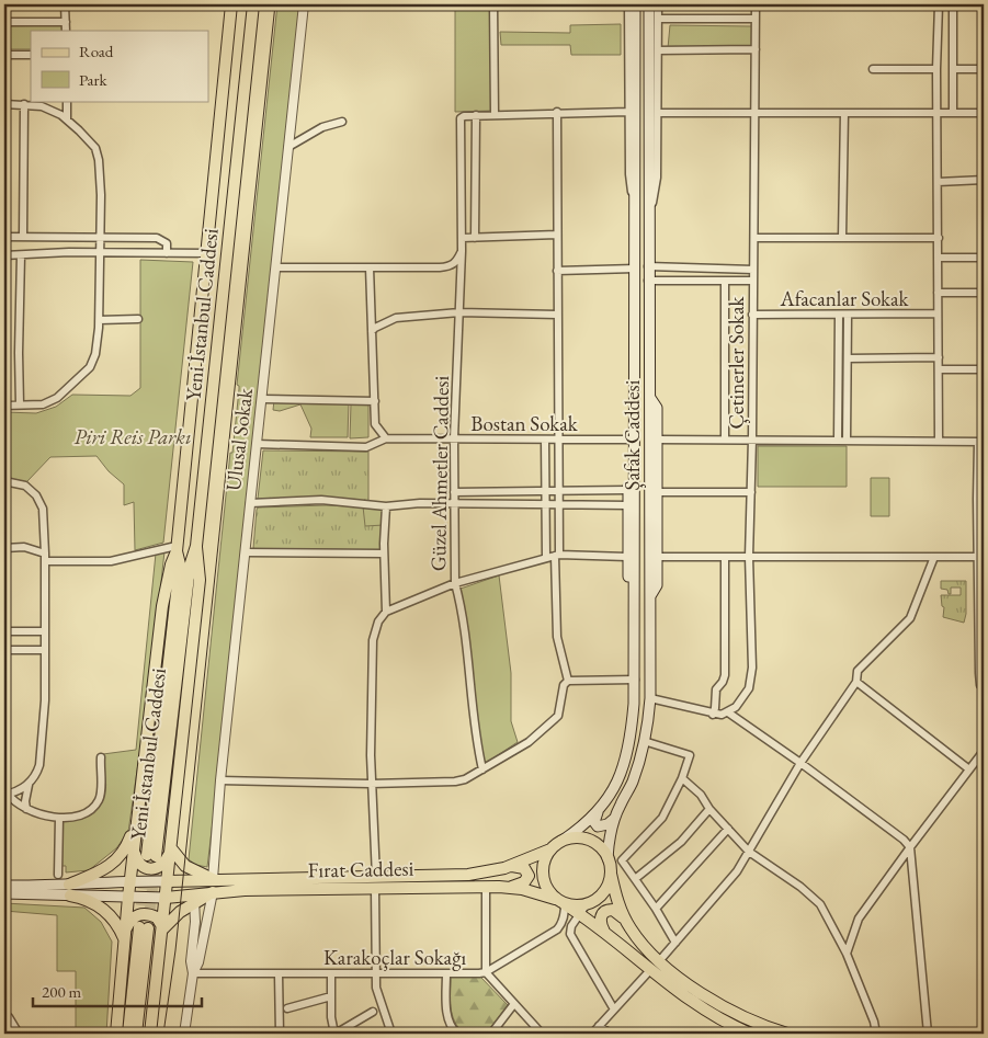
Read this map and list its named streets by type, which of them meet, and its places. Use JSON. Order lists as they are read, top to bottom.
{
  "streets": {
    "main road": ["Yeni İstanbul Caddesi", "Şafak Caddesi", "Fırat Caddesi"],
    "street": [
      "Afacanlar Sokak",
      "Çetinerler Sokak",
      "Bostan Sokak",
      "Ulusal Sokak",
      "Güzel Ahmetler Caddesi",
      "Karakoçlar Sokağı"
    ]
  },
  "crossings": [
    ["Afacanlar Sokak", "Çetinerler Sokak"],
    ["Bostan Sokak", "Ulusal Sokak"],
    ["Bostan Sokak", "Güzel Ahmetler Caddesi"],
    ["Şafak Caddesi", "Fırat Caddesi"],
    ["Şafak Caddesi", "Karakoçlar Sokağı"],
    ["Ulusal Sokak", "Fırat Caddesi"],
    ["Fırat Caddesi", "Karakoçlar Sokağı"]
  ],
  "parks": ["Piri Reis Parkı"],
  "legend": ["Road", "Park"],
  "scale_bar": "200 m"
}
